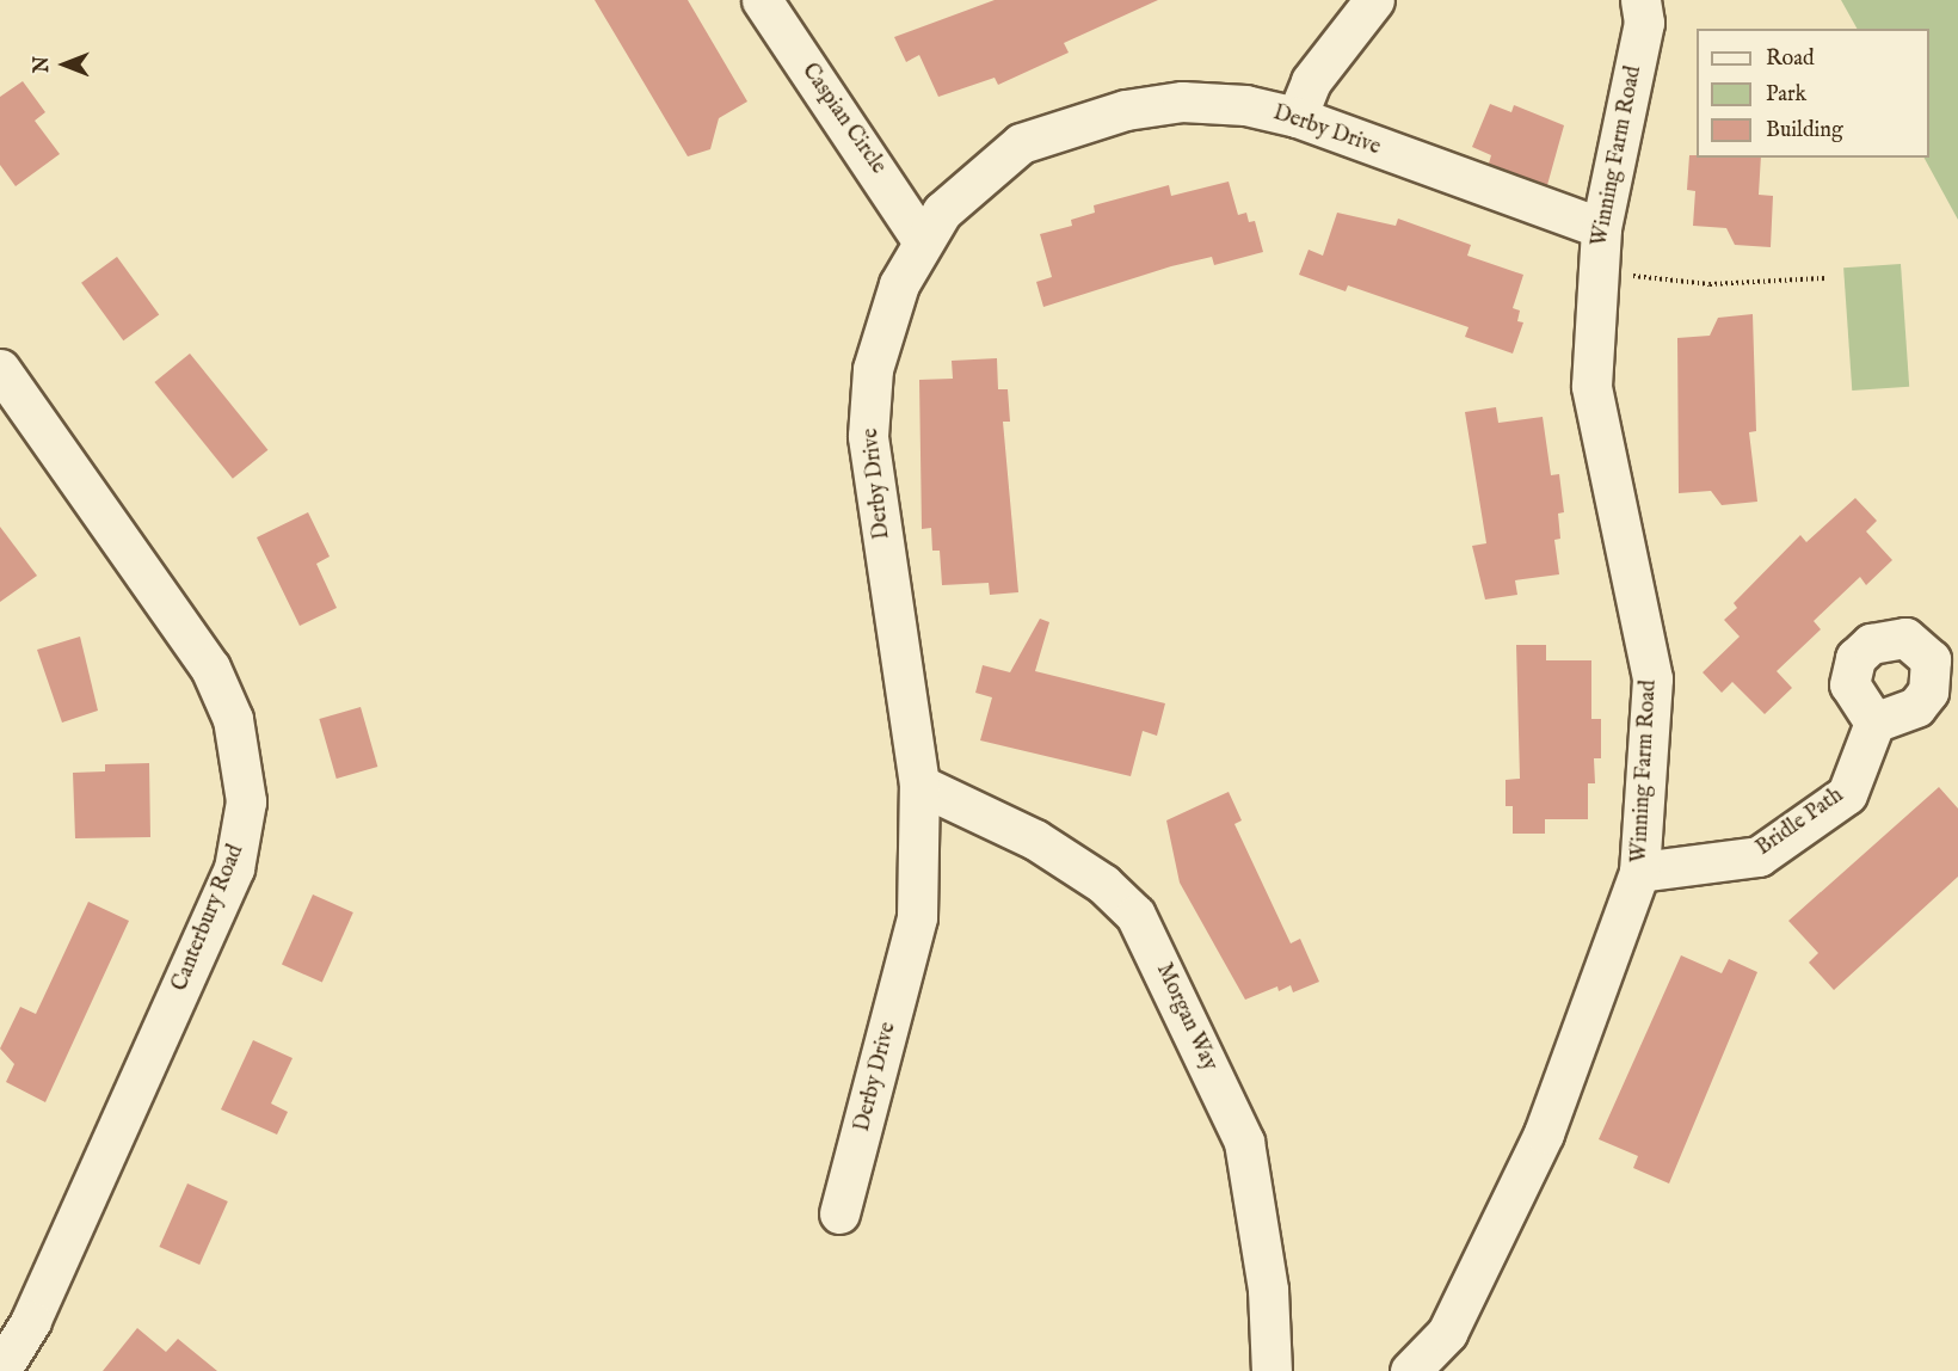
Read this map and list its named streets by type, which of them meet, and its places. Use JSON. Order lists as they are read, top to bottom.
{
  "streets": {
    "street": [
      "Caspian Circle",
      "Derby Drive",
      "Winning Farm Road",
      "Bridle Path",
      "Canterbury Road",
      "Morgan Way"
    ]
  },
  "crossings": [
    ["Caspian Circle", "Derby Drive"],
    ["Derby Drive", "Winning Farm Road"],
    ["Derby Drive", "Morgan Way"],
    ["Winning Farm Road", "Bridle Path"]
  ],
  "legend": ["Road", "Park", "Building"],
  "north": "left"
}
